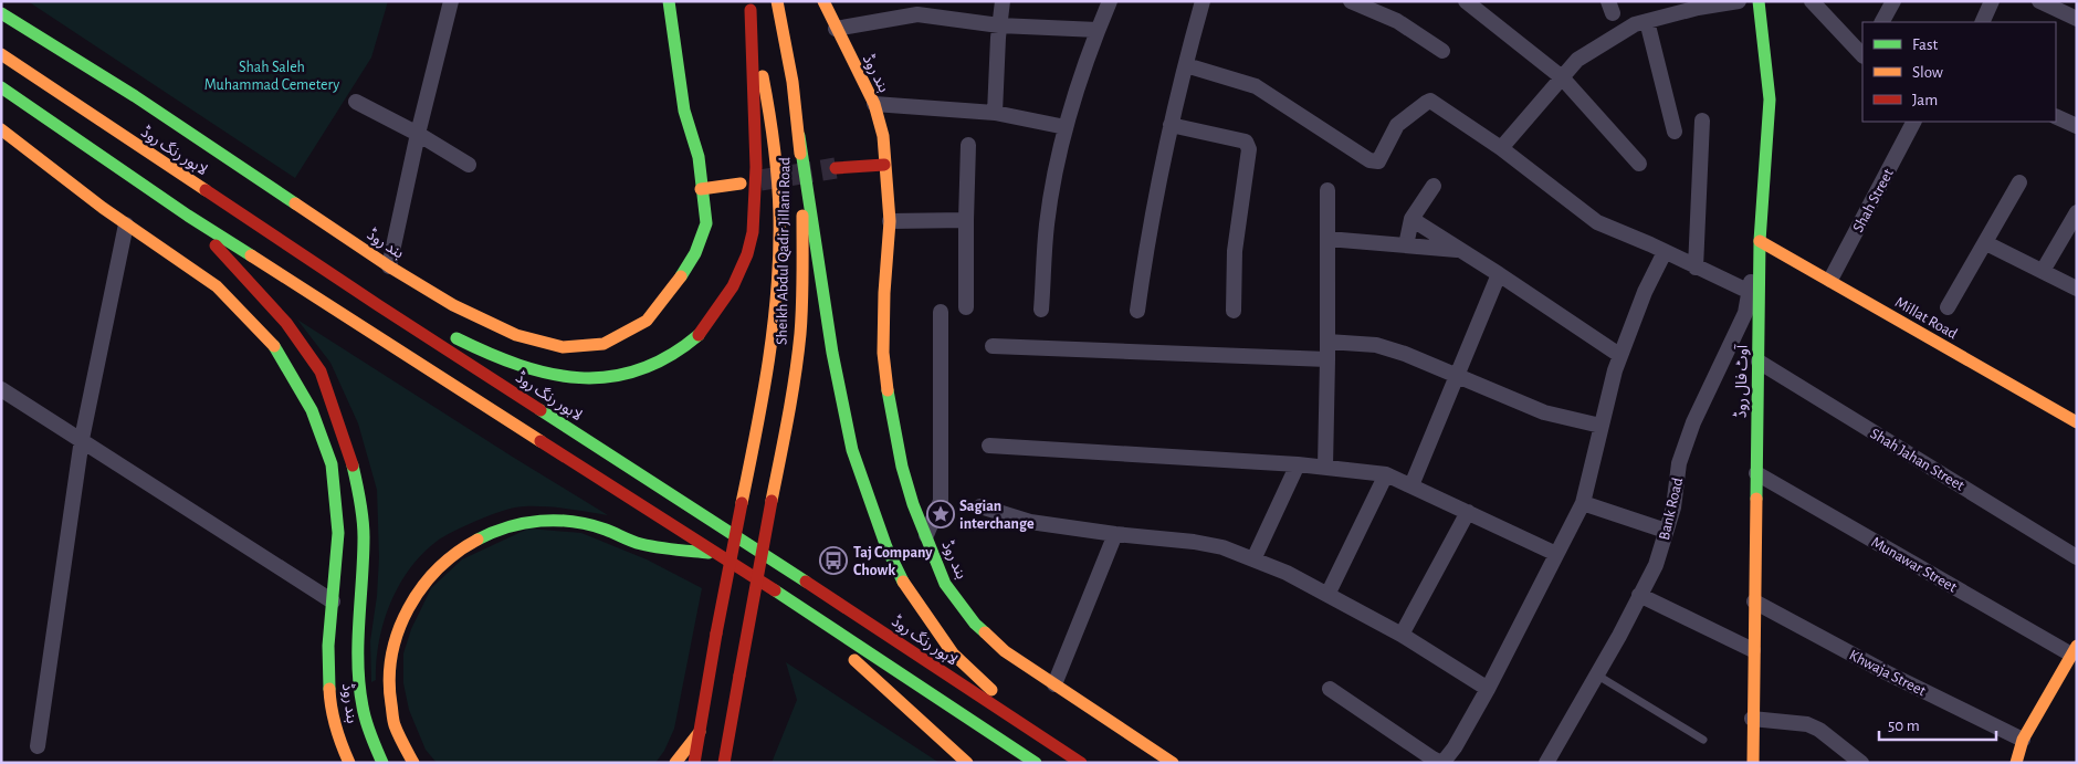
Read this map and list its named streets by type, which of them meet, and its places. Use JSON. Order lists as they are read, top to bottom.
{
  "streets": {
    "main road": [
      "بند روڈ",
      "لاہور رنگ روڈ",
      "Sheikh Abdul Qadir Jillani Road",
      "Millat Road",
      "آوٹ فال روڈ"
    ],
    "street": [
      "Shah Street",
      "Shah Jahan Street",
      "Bank Road",
      "Munawar Street",
      "Khwaja Street"
    ]
  },
  "crossings": [
    ["Shah Street", "Millat Road"],
    ["Millat Road", "آوٹ فال روڈ"],
    ["Millat Road", "Bank Road"],
    ["آوٹ فال روڈ", "Shah Jahan Street"],
    ["آوٹ فال روڈ", "Bank Road"],
    ["آوٹ فال روڈ", "Munawar Street"],
    ["آوٹ فال روڈ", "Khwaja Street"]
  ],
  "parks": ["Shah Saleh Muhammad Cemetery"],
  "places": {
    "place": ["Sagian interchange"],
    "bus stop": ["Taj Company Chowk"]
  },
  "legend": ["Fast", "Slow", "Jam"],
  "scale_bar": "50 m"
}
